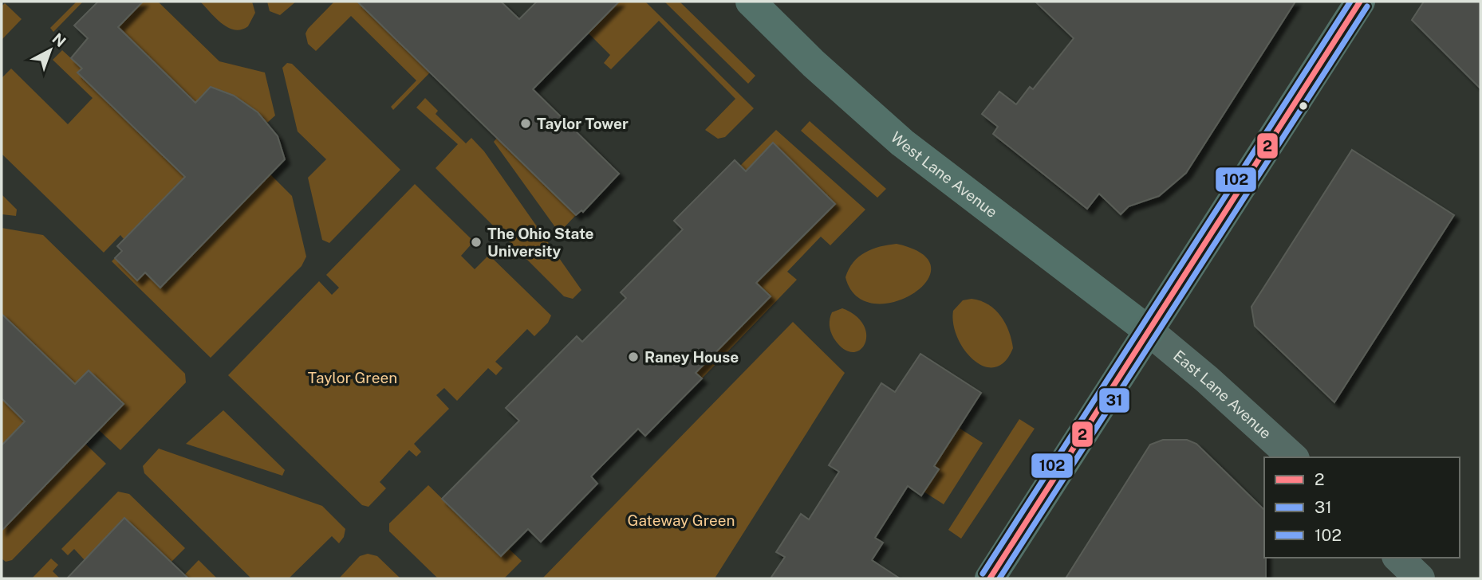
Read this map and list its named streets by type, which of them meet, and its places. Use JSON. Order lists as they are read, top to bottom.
{
  "streets": {
    "main road": ["West Lane Avenue"],
    "street": ["East Lane Avenue"]
  },
  "crossings": [
    ["West Lane Avenue", "East Lane Avenue"]
  ],
  "parks": ["Taylor Green", "Gateway Green"],
  "places": ["Taylor Tower", "The Ohio State University", "Raney House"],
  "lines": ["transit line 2", "transit line 102", "transit line 31"],
  "legend": ["2", "31", "102"],
  "north": "top right"
}
